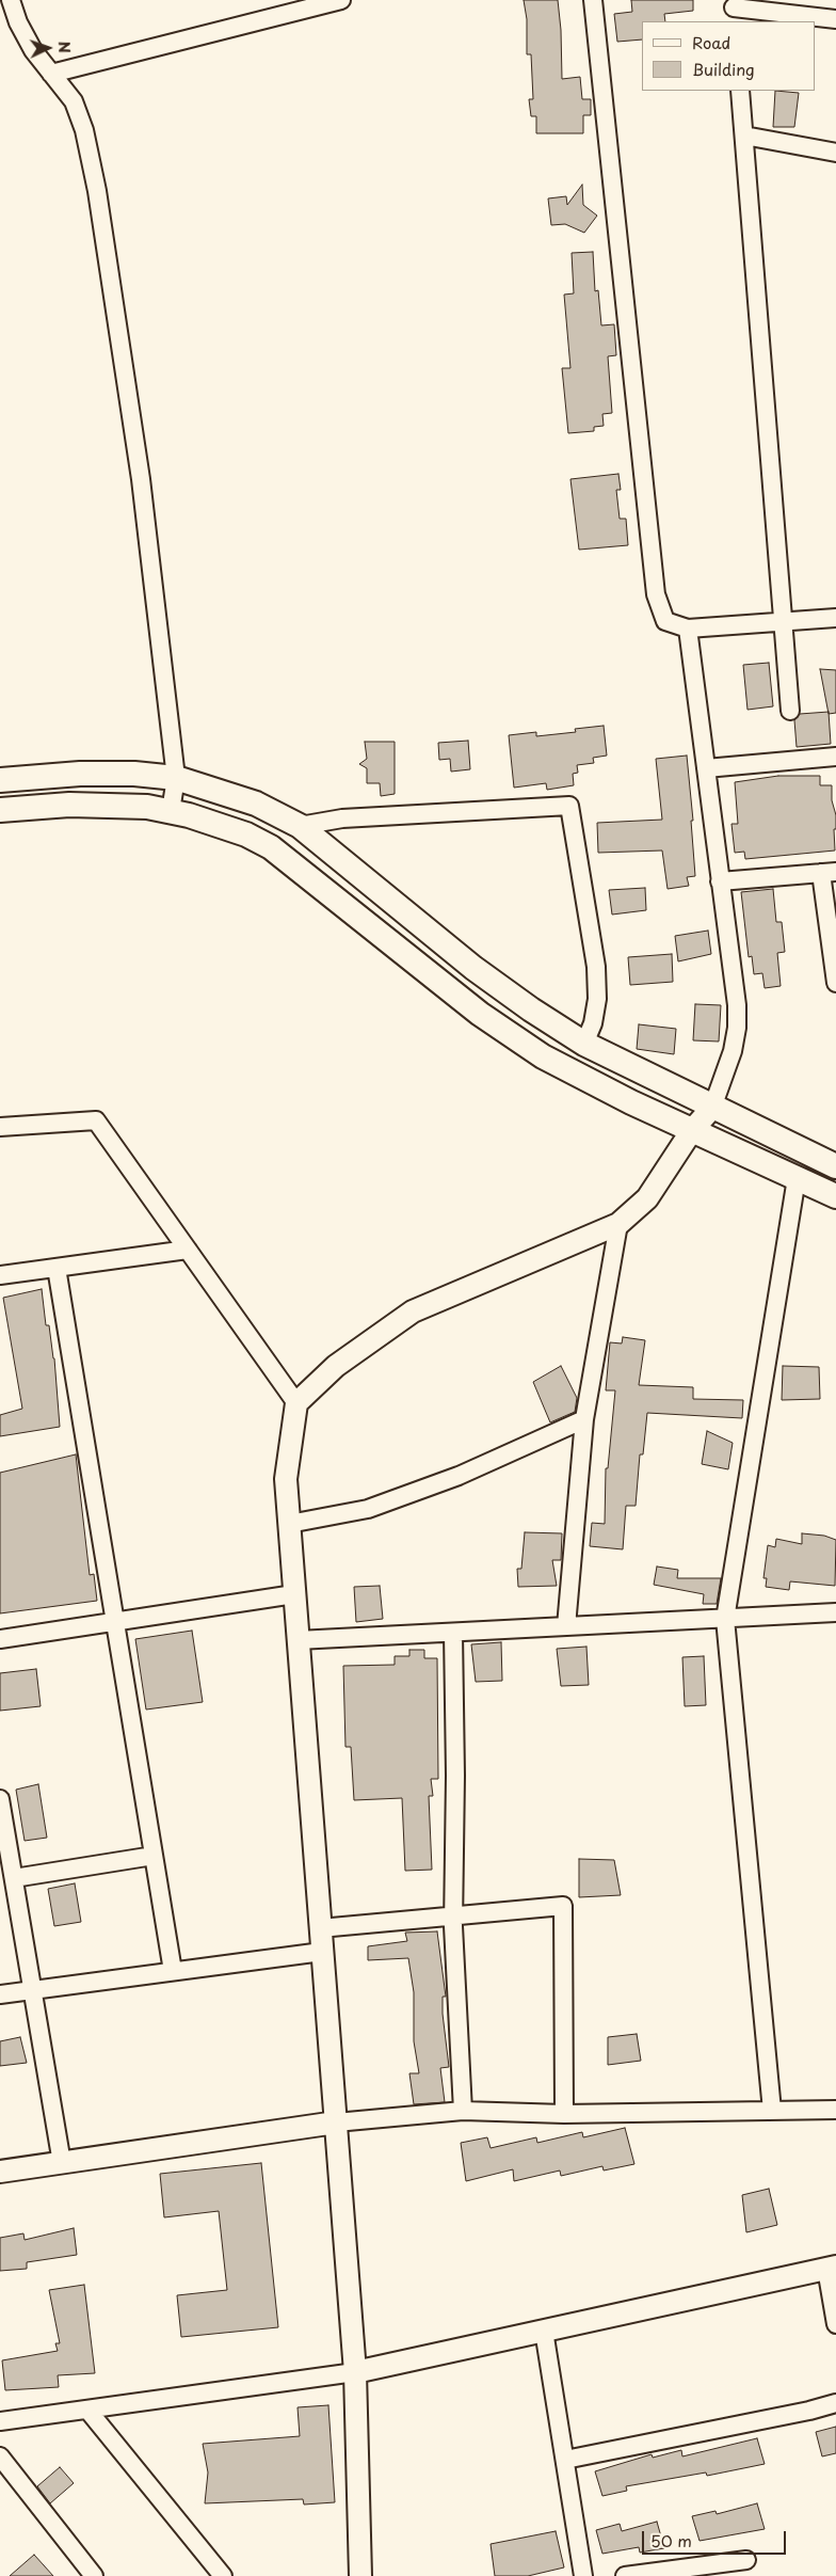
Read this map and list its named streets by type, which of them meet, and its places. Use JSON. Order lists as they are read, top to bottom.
{
  "legend": ["Road", "Building"],
  "scale_bar": "50 m",
  "north": "right"
}
